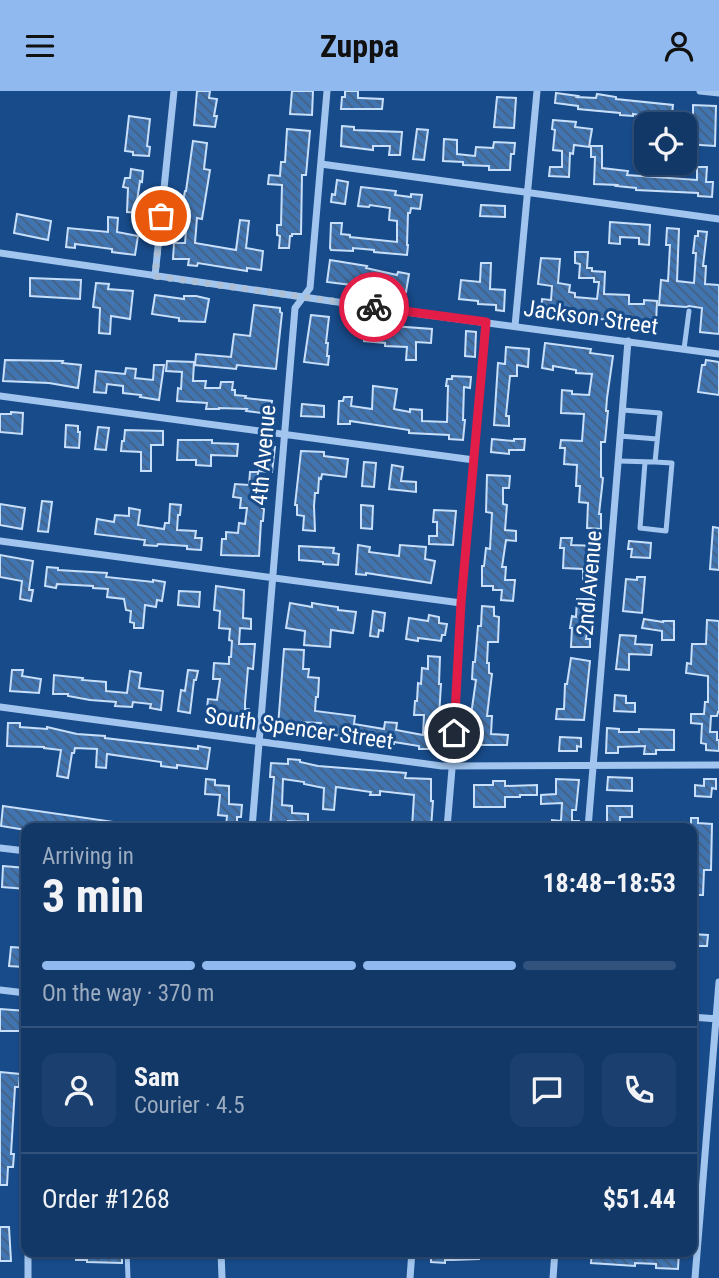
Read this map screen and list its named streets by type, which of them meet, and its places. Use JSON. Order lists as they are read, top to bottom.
{
  "streets": {
    "street": [
      "Jackson Street",
      "4th Avenue",
      "2nd Avenue",
      "South Spencer Street"
    ]
  },
  "crossings": [
    ["Jackson Street", "4th Avenue"],
    ["Jackson Street", "2nd Avenue"],
    ["4th Avenue", "South Spencer Street"],
    ["2nd Avenue", "South Spencer Street"]
  ],
  "page": {
    "header": "Zuppa",
    "heading": ["3 min", "Arriving in", "18:48–18:53"],
    "panel": [
      "Sam",
      "Courier · 4.5",
      "Order #1268",
      "$51.44"
    ],
    "bar": "On the way · 370 m"
  }
}
